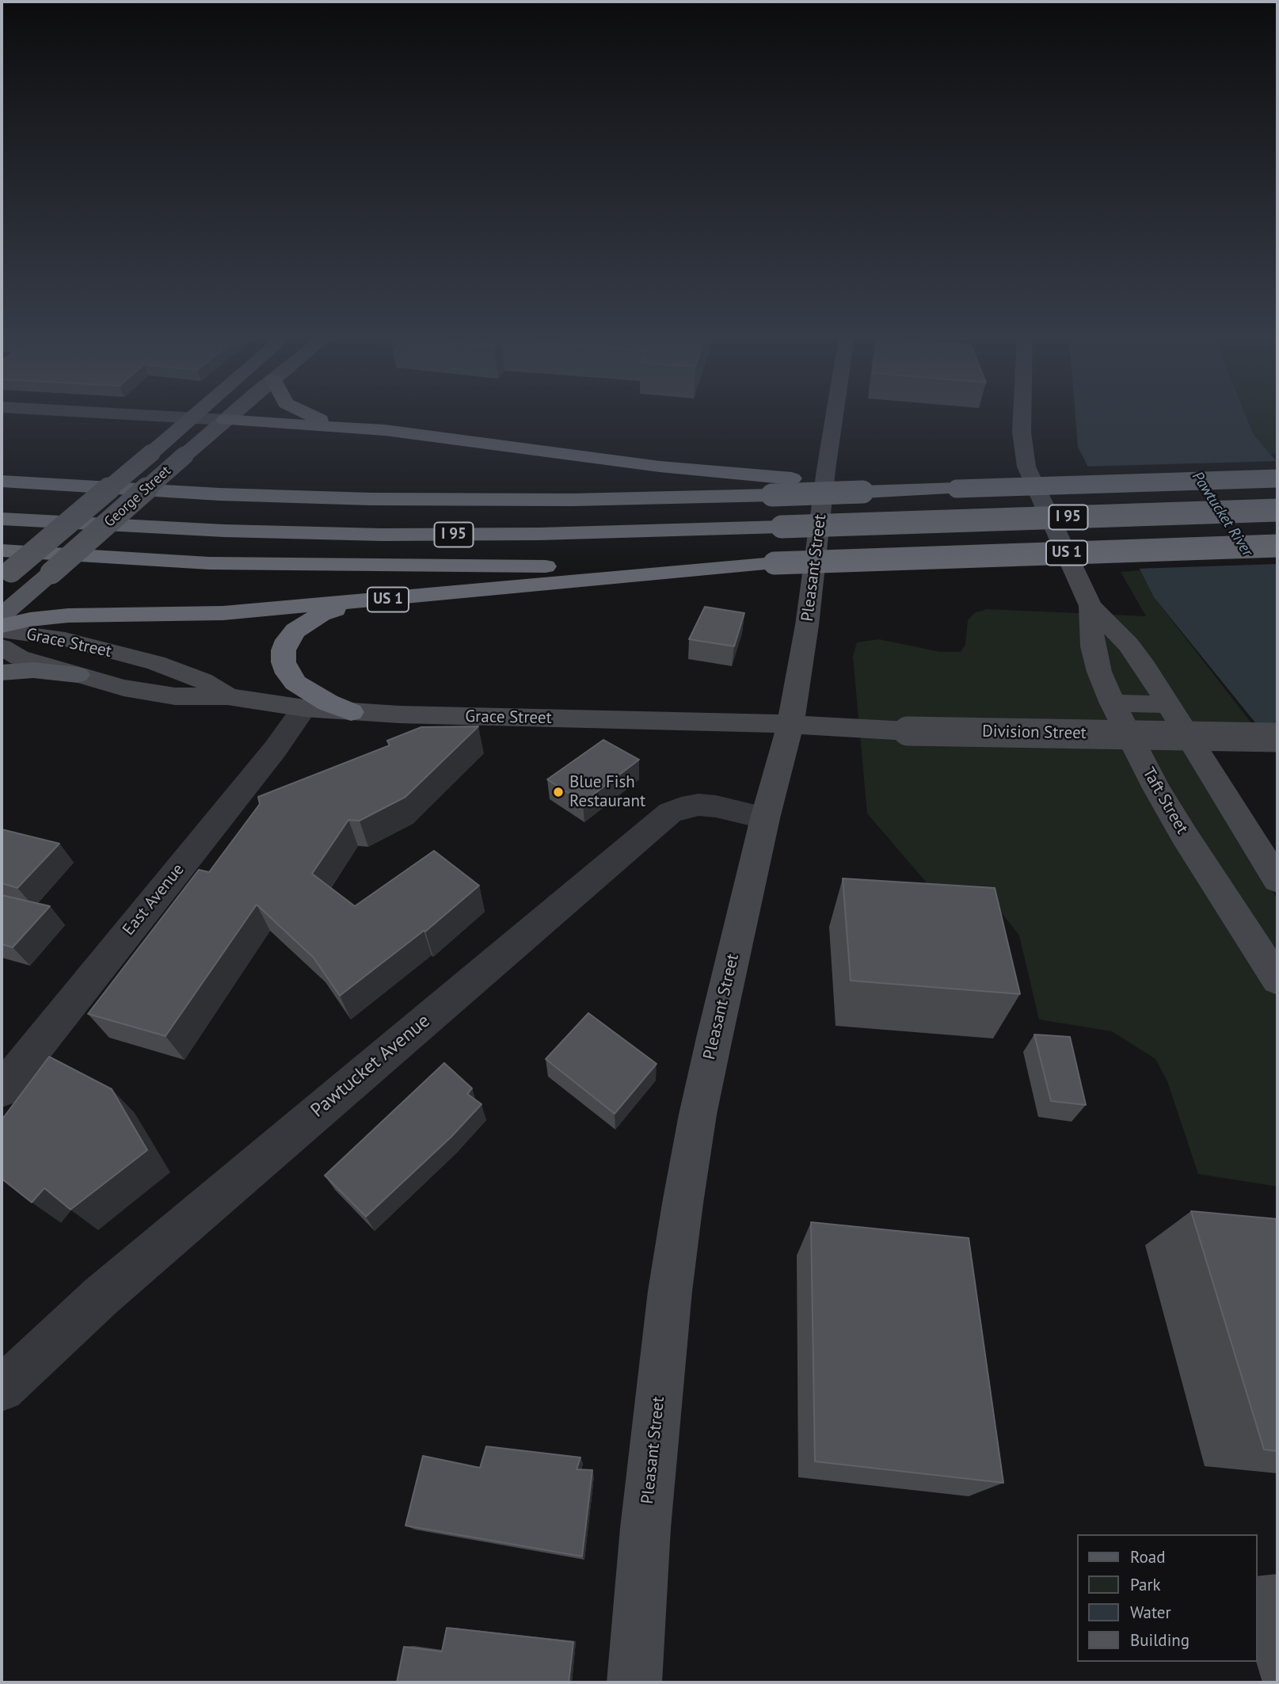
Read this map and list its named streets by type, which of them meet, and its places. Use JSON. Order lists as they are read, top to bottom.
{
  "streets": {
    "highway": ["I 95", "US 1"],
    "main road": ["George Street"],
    "street": [
      "Pleasant Street",
      "Grace Street",
      "Division Street",
      "Taft Street",
      "East Avenue",
      "Pawtucket Avenue"
    ]
  },
  "crossings": [
    ["Pleasant Street", "Grace Street"],
    ["Pleasant Street", "Division Street"],
    ["Pleasant Street", "Pawtucket Avenue"],
    ["Grace Street", "Division Street"],
    ["Grace Street", "East Avenue"]
  ],
  "water": ["Pawtucket River"],
  "places": ["Blue Fish Restaurant"],
  "legend": [
    "Road",
    "Park",
    "Water",
    "Building"
  ]
}
